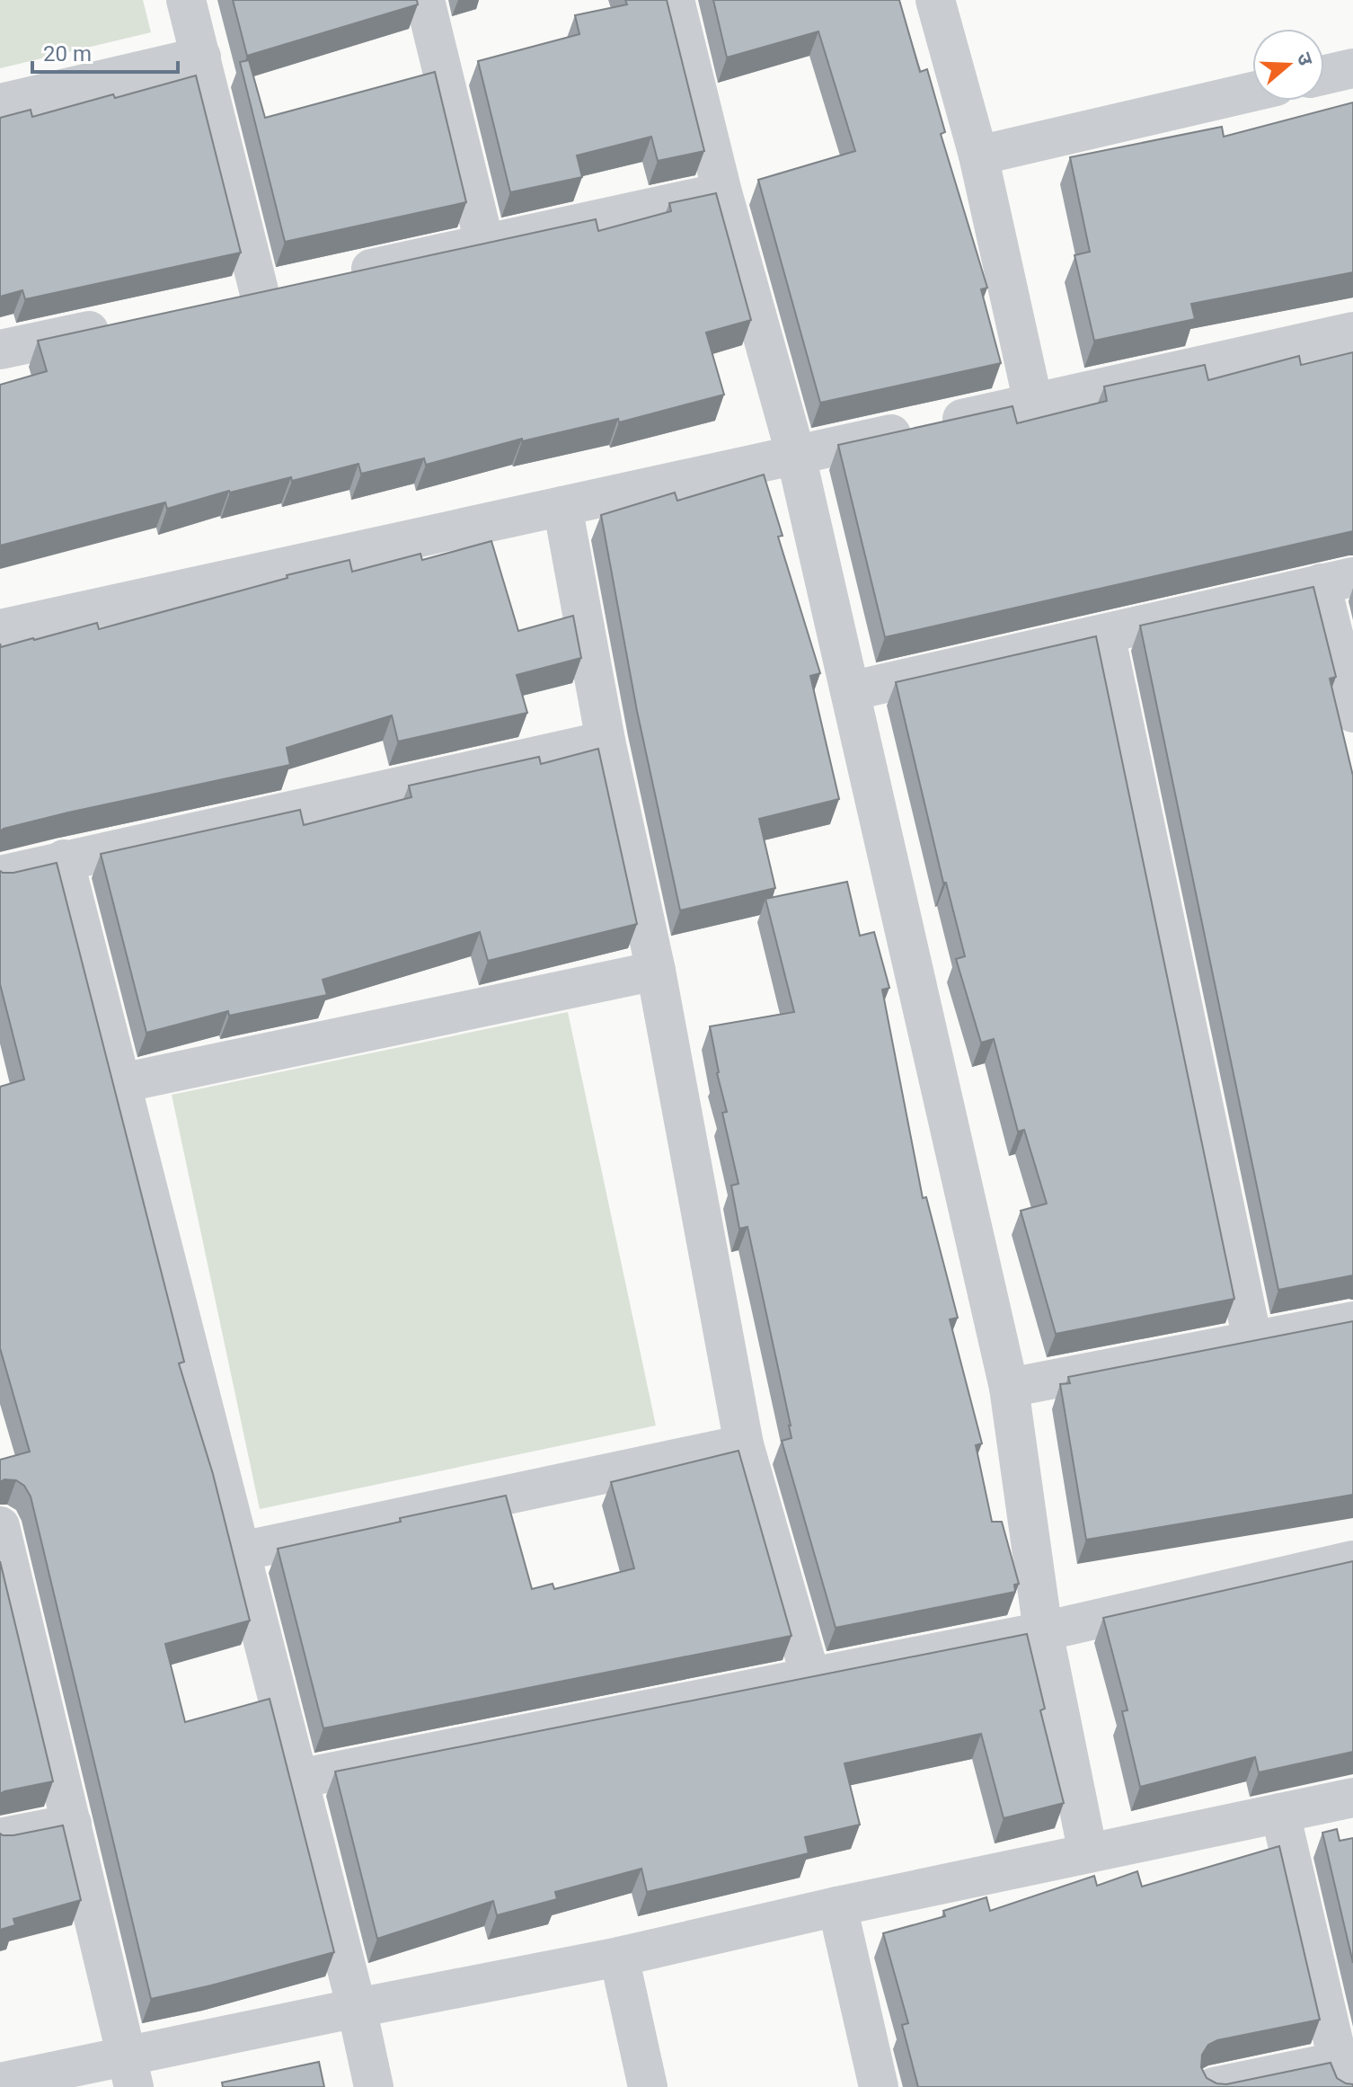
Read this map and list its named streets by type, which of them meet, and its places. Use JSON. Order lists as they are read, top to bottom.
{
  "scale_bar": "20 m",
  "north": "right"
}
